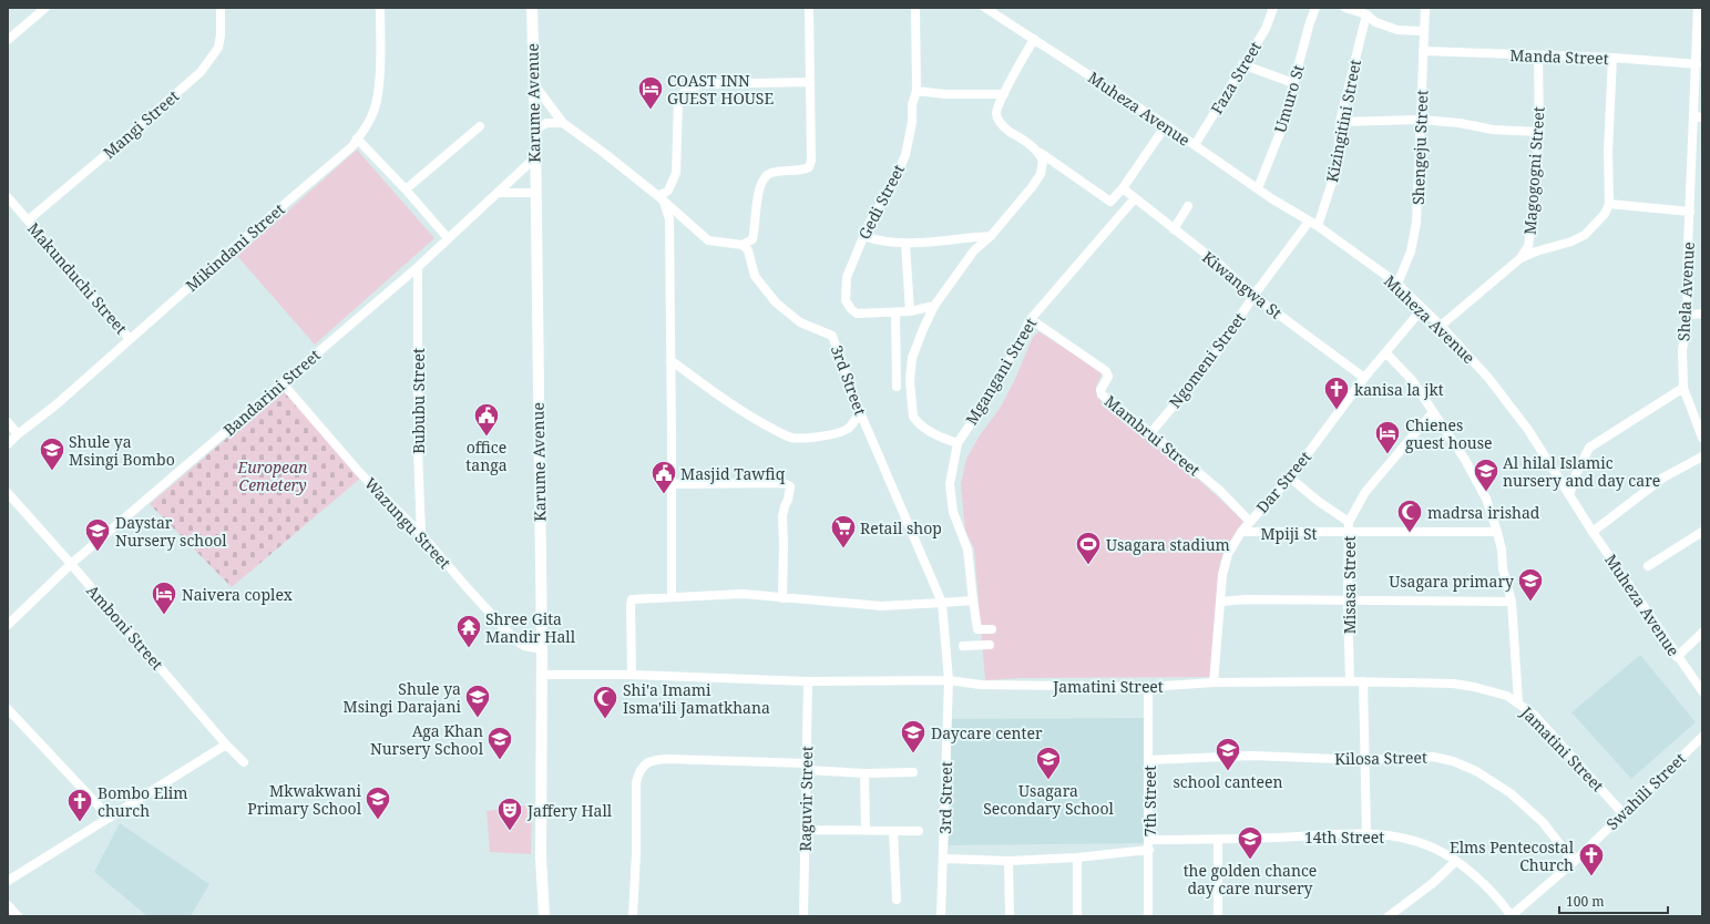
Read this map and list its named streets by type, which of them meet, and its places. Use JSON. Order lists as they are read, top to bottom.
{
  "streets": {
    "main road": ["Karume Avenue"],
    "street": [
      "Manda Street",
      "Faza Street",
      "Umuro St",
      "Muheza Avenue",
      "Kizingitini Street",
      "Mangi Street",
      "Shengeju Street",
      "Magogogni Street",
      "Gedi Street",
      "Mikindani Street",
      "Makunduchi Street",
      "Kiwangwa St",
      "Shela Avenue",
      "Ngomeni Street",
      "Mgangani Street",
      "3rd Street",
      "Bandarini Street",
      "Bububu Street",
      "Mambrui Street",
      "Dar Street",
      "Wazungu Street",
      "Mpiji St",
      "Misasa Street",
      "Amboni Street",
      "Jamatini Street",
      "Kilosa Street",
      "Swahili Street",
      "Raguvir Street",
      "7th Street",
      "14th Street"
    ]
  },
  "crossings": [
    ["Manda Street", "Shengeju Street"],
    ["Manda Street", "Magogogni Street"],
    ["Manda Street", "Shela Avenue"],
    ["Faza Street", "Muheza Avenue"],
    ["Umuro St", "Muheza Avenue"],
    ["Karume Avenue", "Bandarini Street"],
    ["Karume Avenue", "Wazungu Street"],
    ["Karume Avenue", "Jamatini Street"],
    ["Muheza Avenue", "Kizingitini Street"],
    ["Muheza Avenue", "Shengeju Street"],
    ["Muheza Avenue", "Magogogni Street"],
    ["Muheza Avenue", "Ngomeni Street"],
    ["Muheza Avenue", "Dar Street"],
    ["Mangi Street", "Makunduchi Street"],
    ["Mikindani Street", "Makunduchi Street"],
    ["Kiwangwa St", "Ngomeni Street"],
    ["Kiwangwa St", "Mgangani Street"],
    ["Kiwangwa St", "Dar Street"],
    ["Ngomeni Street", "Mambrui Street"],
    ["Mgangani Street", "Mambrui Street"],
    ["3rd Street", "Jamatini Street"],
    ["Bandarini Street", "Bububu Street"],
    ["Bandarini Street", "Wazungu Street"],
    ["Bandarini Street", "Amboni Street"],
    ["Bububu Street", "Wazungu Street"],
    ["Mambrui Street", "Dar Street"],
    ["Dar Street", "Mpiji St"],
    ["Dar Street", "Jamatini Street"],
    ["Mpiji St", "Misasa Street"],
    ["Misasa Street", "Jamatini Street"],
    ["Jamatini Street", "Swahili Street"],
    ["Jamatini Street", "Raguvir Street"],
    ["Jamatini Street", "7th Street"],
    ["Kilosa Street", "Swahili Street"],
    ["Kilosa Street", "7th Street"],
    ["Swahili Street", "14th Street"],
    ["7th Street", "14th Street"]
  ],
  "parks": ["European Cemetery"],
  "places": {
    "hotel": ["COAST INN GUEST HOUSE", "Chienes guest house", "Naivera coplex"],
    "church": ["kanisa la jkt", "Bombo Elim church", "Elms Pentecostal Church"],
    "public building": ["office tanga", "Masjid Tawfiq"],
    "school or university": [
      "Shule ya Msingi Bombo",
      "Al hilal Islamic nursery and day care",
      "Daystar Nursery school",
      "Usagara primary",
      "Shule ya Msingi Darajani",
      "Daycare center",
      "Aga Khan Nursery School",
      "school canteen",
      "Usagara Secondary School",
      "Mkwakwani Primary School",
      "the golden chance day care nursery"
    ],
    "mosque": ["madrsa irishad", "Shi'a Imami Isma'ili Jamatkhana"],
    "supermarket": ["Retail shop"],
    "sports": ["Usagara stadium"],
    "temple": ["Shree Gita Mandir Hall"],
    "theatre": ["Jaffery Hall"]
  },
  "scale_bar": "100 m"
}
